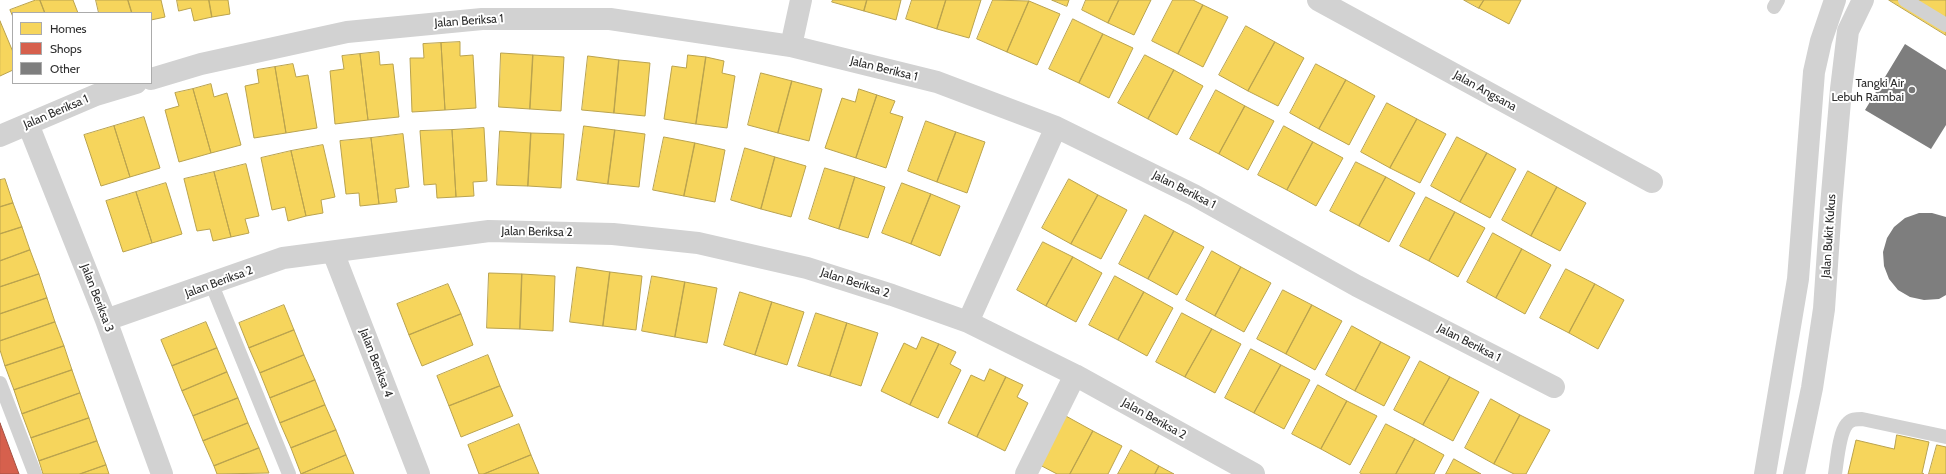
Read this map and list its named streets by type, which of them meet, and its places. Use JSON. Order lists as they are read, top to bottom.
{
  "streets": {
    "street": [
      "Jalan Beriksa 1",
      "Jalan Angsana",
      "Jalan Beriksa 2",
      "Jalan Bukit Kukus",
      "Jalan Beriksa 3",
      "Jalan Beriksa 4"
    ]
  },
  "crossings": [
    ["Jalan Beriksa 1", "Jalan Beriksa 3"],
    ["Jalan Beriksa 2", "Jalan Beriksa 3"],
    ["Jalan Beriksa 2", "Jalan Beriksa 4"]
  ],
  "places": ["Tangki Air Lebuh Rambai"],
  "legend": ["Homes", "Shops", "Other"]
}
